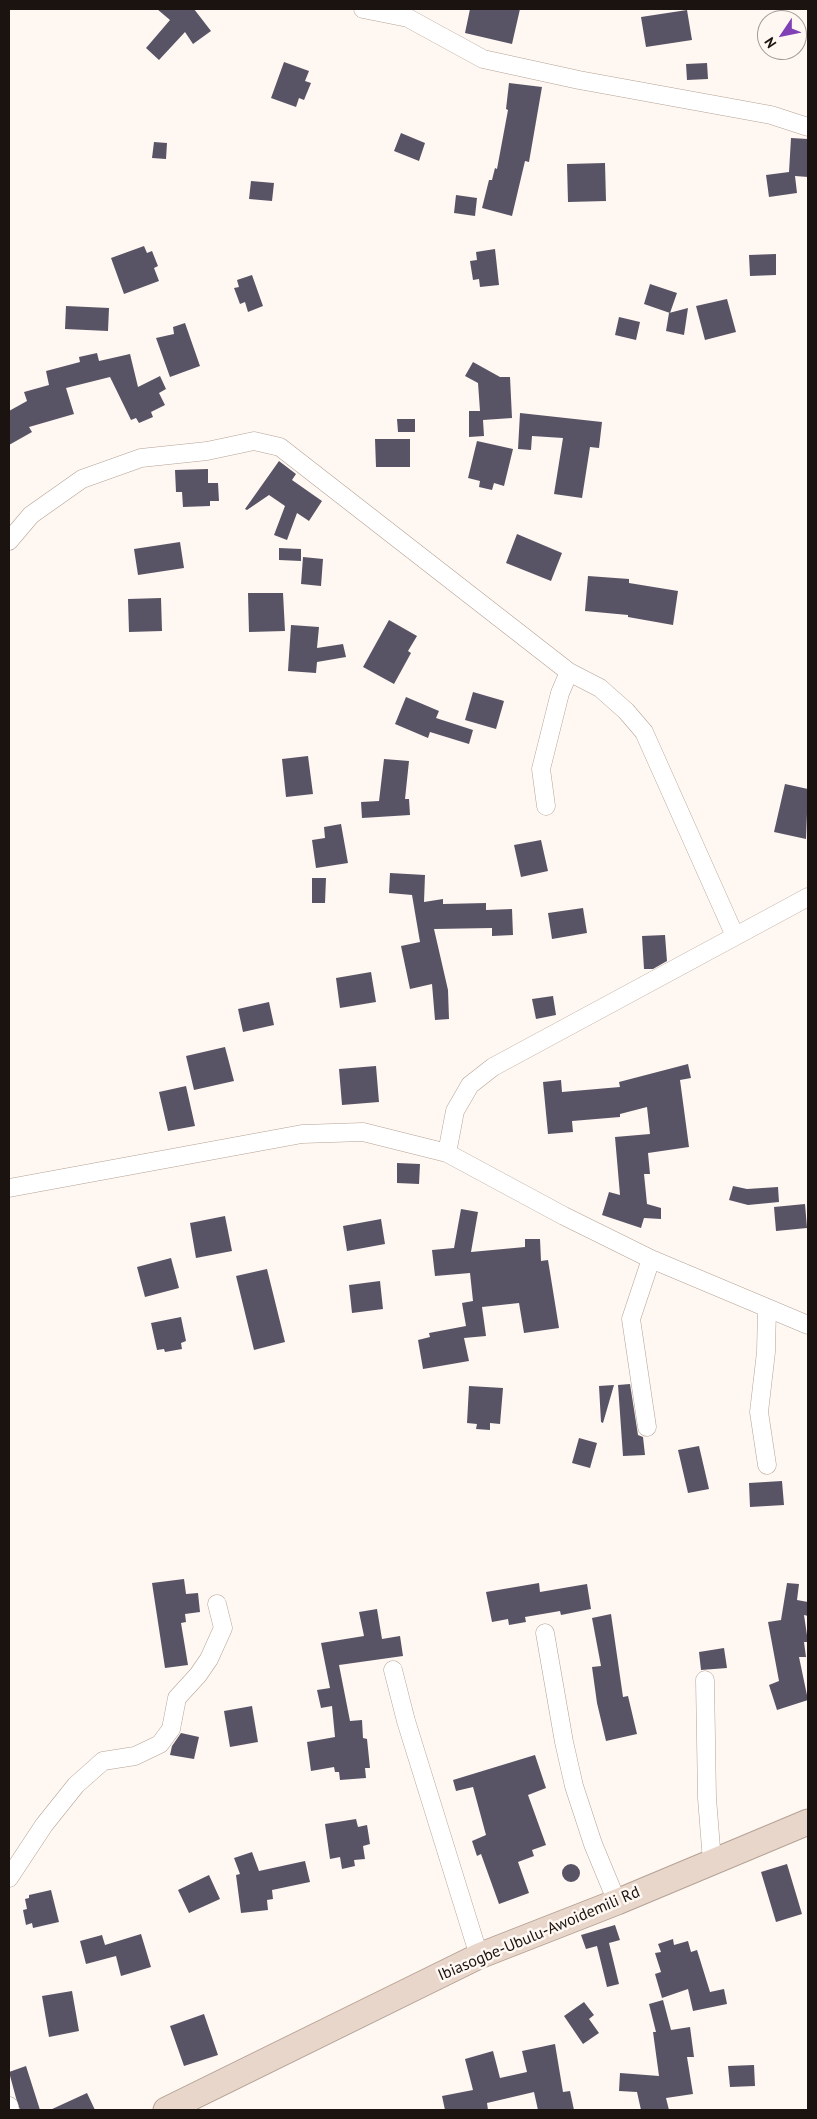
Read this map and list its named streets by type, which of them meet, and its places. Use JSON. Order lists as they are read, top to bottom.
{
  "streets": {
    "street": ["Ibiasogbe-Ubulu-Awoidemili Rd"]
  },
  "north": "bottom left"
}
